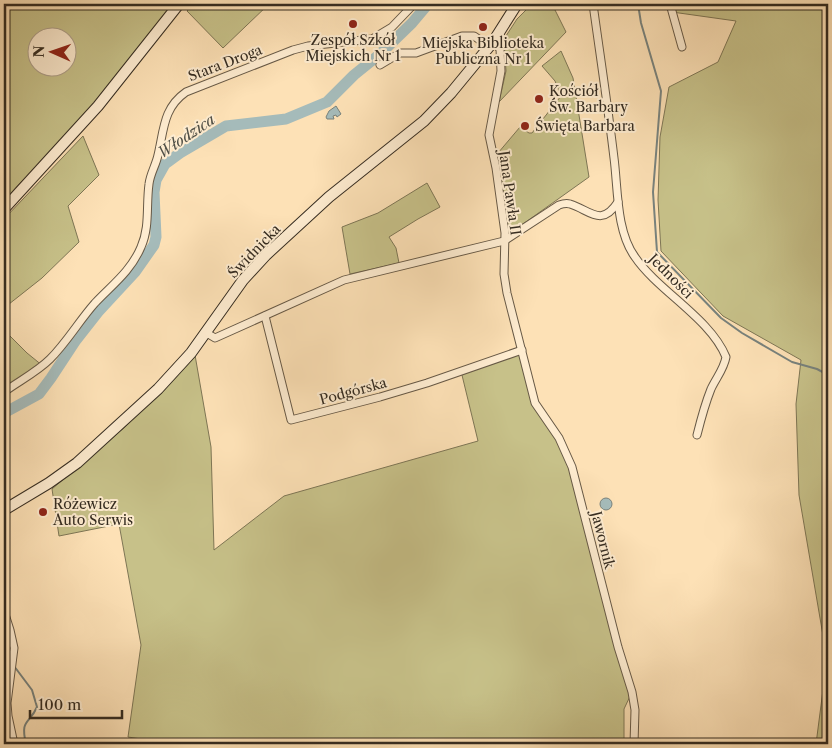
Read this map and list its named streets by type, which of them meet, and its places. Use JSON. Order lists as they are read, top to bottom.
{
  "streets": {
    "street": [
      "Stara Droga",
      "Jana Pawła II",
      "Świdnicka",
      "Jedności",
      "Podgórska",
      "Jawornik"
    ]
  },
  "crossings": [
    ["Jana Pawła II", "Świdnicka"],
    ["Jana Pawła II", "Podgórska"],
    ["Jana Pawła II", "Jawornik"],
    ["Podgórska", "Jawornik"]
  ],
  "water": ["Włodzica"],
  "places": [
    "Zespół Szkół Miejskich Nr 1",
    "Miejska Biblioteka Publiczna Nr 1",
    "Kościół Św. Barbary",
    "Święta Barbara",
    "Różewicz Auto Serwis"
  ],
  "scale_bar": "100 m",
  "north": "left"
}
